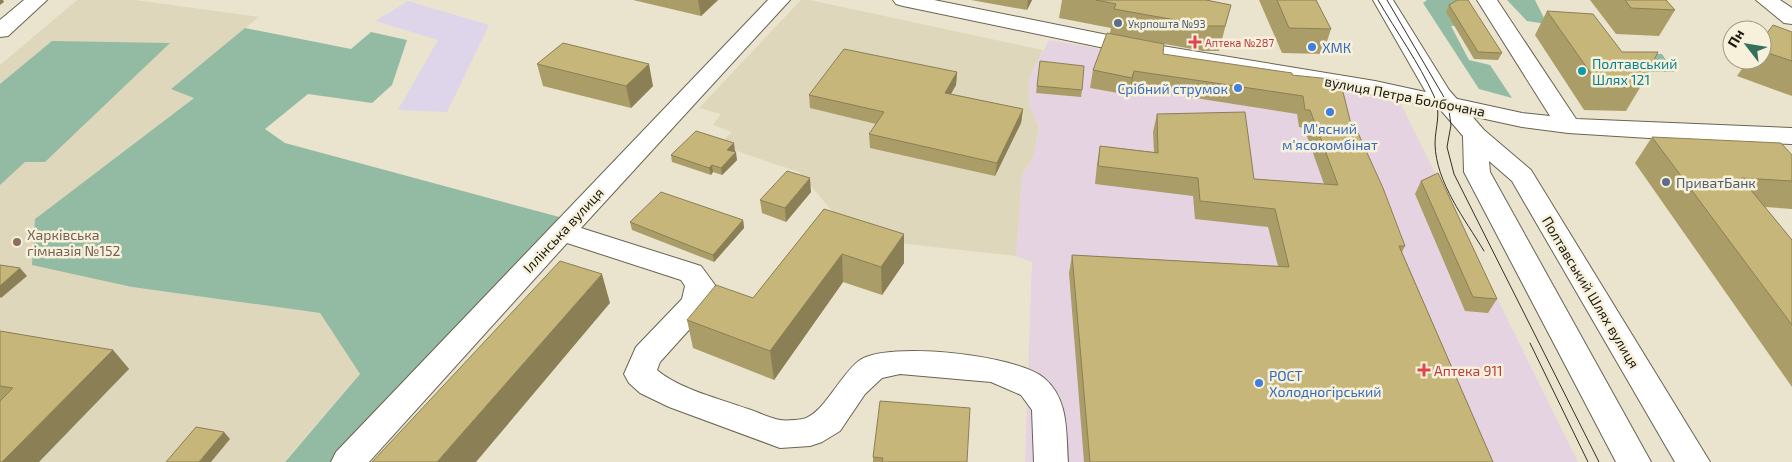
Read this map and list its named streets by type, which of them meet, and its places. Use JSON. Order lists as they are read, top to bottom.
{
  "streets": {
    "street": ["вулиця Петра Болбочана", "Іллінська вулиця", "Полтавський Шлях вулиця"]
  },
  "crossings": [
    ["вулиця Петра Болбочана", "Полтавський Шлях вулиця"]
  ],
  "places": {
    "other": [
      "Укрпошта №93",
      "ХМК",
      "Полтавський Шлях 121",
      "Срібний струмок",
      "М'ясний м'ясокомбінат",
      "ПриватБанк",
      "Харківська гімназія №152",
      "РОСТ Холодногірський"
    ],
    "health": ["Аптека №287", "Аптека 911"]
  },
  "north": "top left"
}
